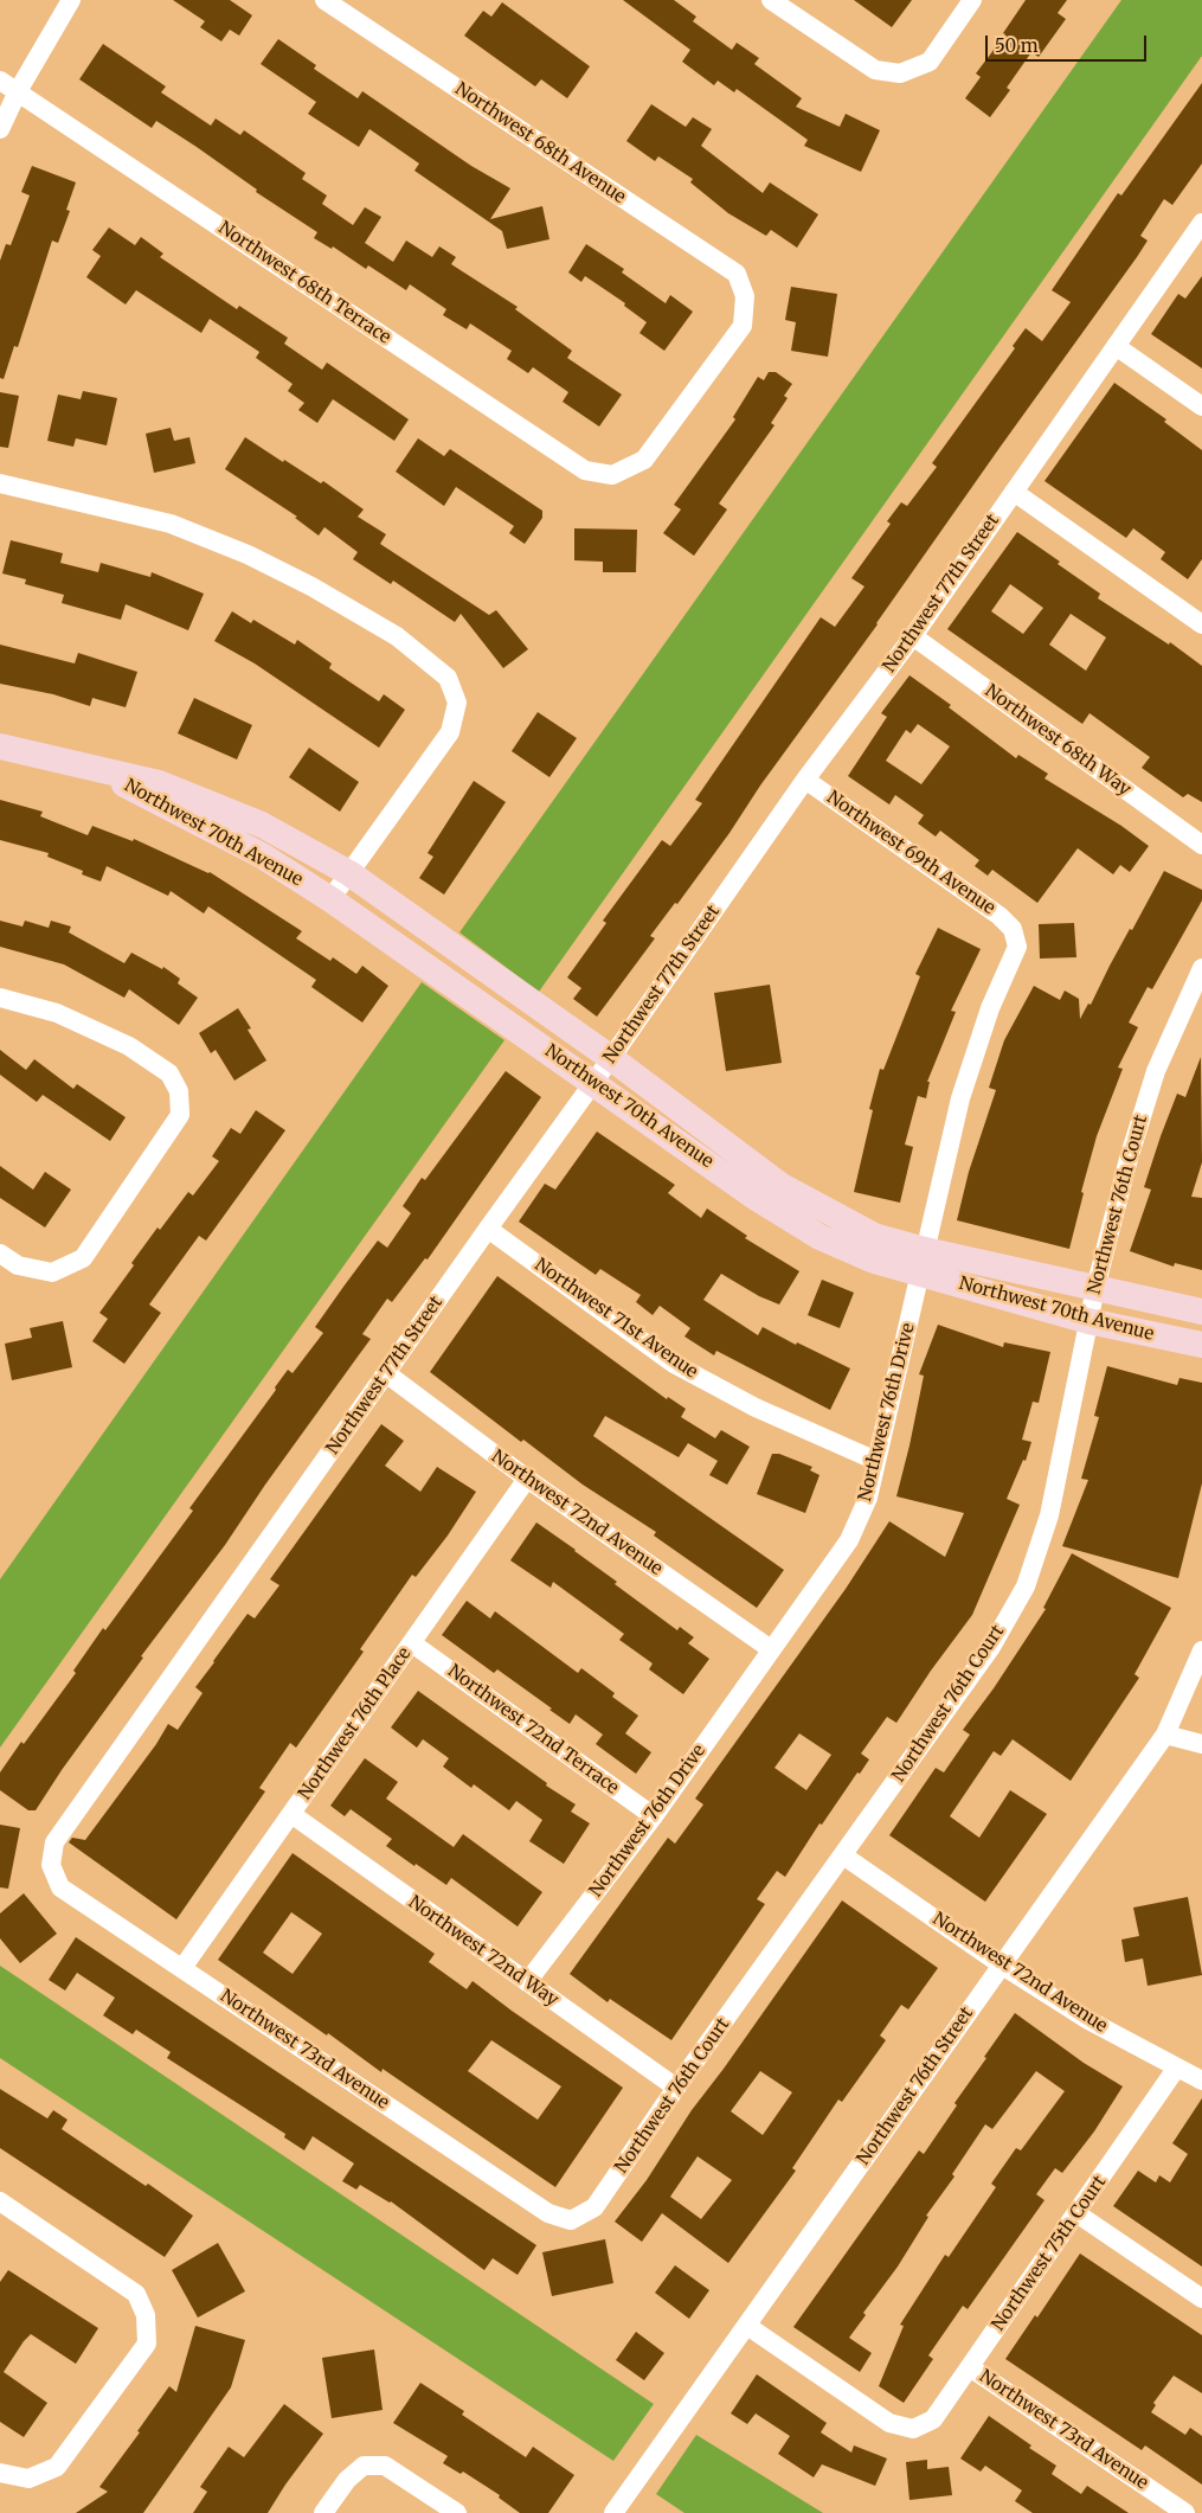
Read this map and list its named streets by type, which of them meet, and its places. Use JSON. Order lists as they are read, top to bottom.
{
  "streets": {
    "street": [
      "Northwest 68th Avenue",
      "Northwest 68th Terrace",
      "Northwest 77th Street",
      "Northwest 68th Way",
      "Northwest 70th Avenue",
      "Northwest 69th Avenue",
      "Northwest 76th Court",
      "Northwest 71st Avenue",
      "Northwest 76th Drive",
      "Northwest 72nd Avenue",
      "Northwest 76th Place",
      "Northwest 72nd Terrace",
      "Northwest 72nd Way",
      "Northwest 73rd Avenue",
      "Northwest 76th Street",
      "Northwest 75th Court"
    ]
  },
  "crossings": [
    ["Northwest 68th Avenue", "Northwest 68th Terrace"],
    ["Northwest 77th Street", "Northwest 68th Way"],
    ["Northwest 77th Street", "Northwest 70th Avenue"],
    ["Northwest 77th Street", "Northwest 69th Avenue"],
    ["Northwest 77th Street", "Northwest 71st Avenue"],
    ["Northwest 77th Street", "Northwest 72nd Avenue"],
    ["Northwest 77th Street", "Northwest 73rd Avenue"],
    ["Northwest 70th Avenue", "Northwest 76th Court"],
    ["Northwest 70th Avenue", "Northwest 76th Drive"],
    ["Northwest 69th Avenue", "Northwest 76th Drive"],
    ["Northwest 76th Court", "Northwest 72nd Avenue"],
    ["Northwest 76th Court", "Northwest 72nd Way"],
    ["Northwest 76th Court", "Northwest 73rd Avenue"],
    ["Northwest 71st Avenue", "Northwest 76th Drive"],
    ["Northwest 76th Drive", "Northwest 72nd Avenue"],
    ["Northwest 76th Drive", "Northwest 72nd Terrace"],
    ["Northwest 76th Drive", "Northwest 72nd Way"],
    ["Northwest 72nd Avenue", "Northwest 76th Place"],
    ["Northwest 72nd Avenue", "Northwest 76th Street"],
    ["Northwest 72nd Avenue", "Northwest 75th Court"],
    ["Northwest 76th Place", "Northwest 72nd Terrace"],
    ["Northwest 76th Place", "Northwest 72nd Way"],
    ["Northwest 76th Place", "Northwest 73rd Avenue"],
    ["Northwest 73rd Avenue", "Northwest 75th Court"],
    ["Northwest 76th Street", "Northwest 75th Court"]
  ],
  "scale_bar": "50 m"
}
